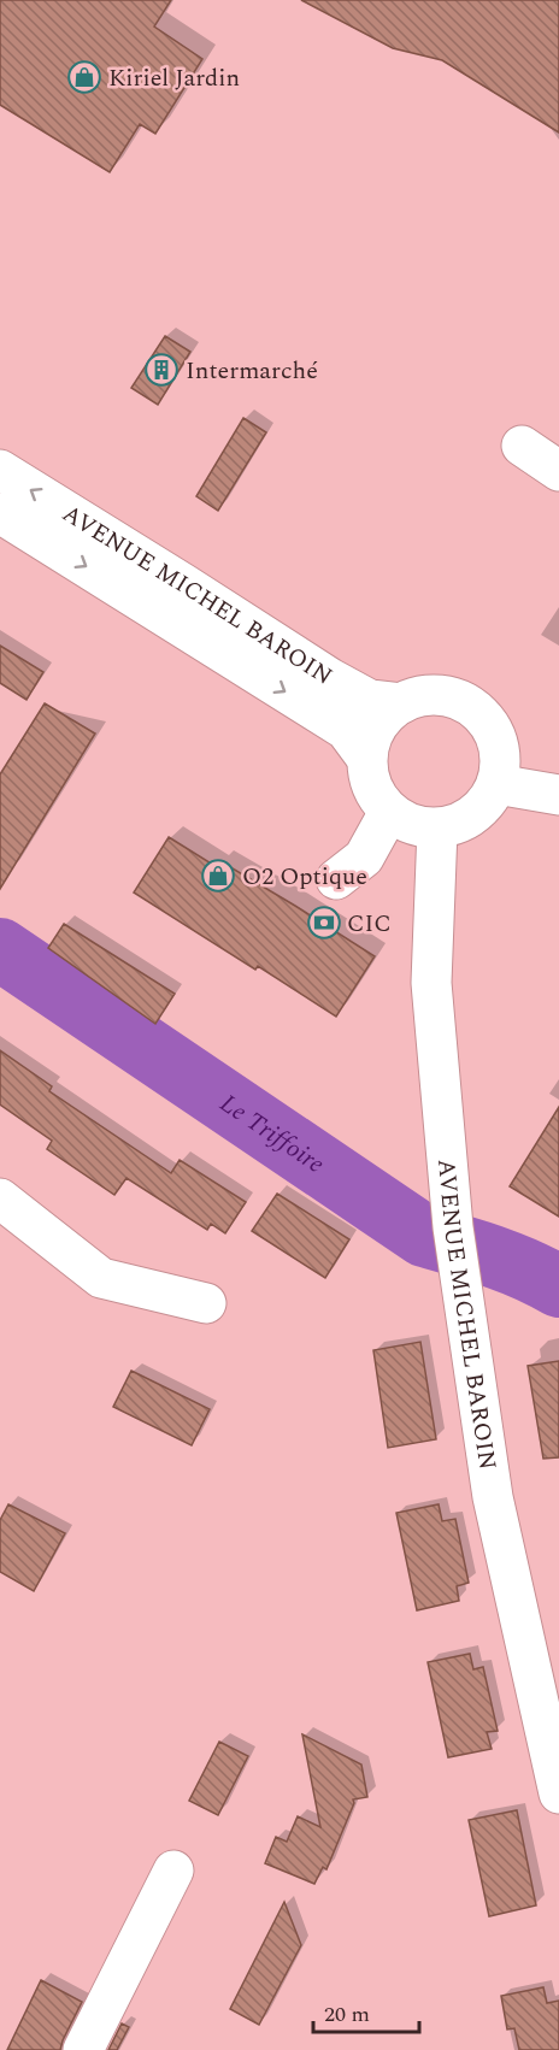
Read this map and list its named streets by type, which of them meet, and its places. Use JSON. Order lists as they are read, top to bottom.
{
  "streets": {
    "street": ["AVENUE MICHEL BAROIN"]
  },
  "water": ["Le Triffoire"],
  "places": {
    "shop": ["Kiriel Jardin", "O2 Optique"],
    "building": ["Intermarché"],
    "bank": ["CIC"]
  },
  "scale_bar": "20 m"
}
